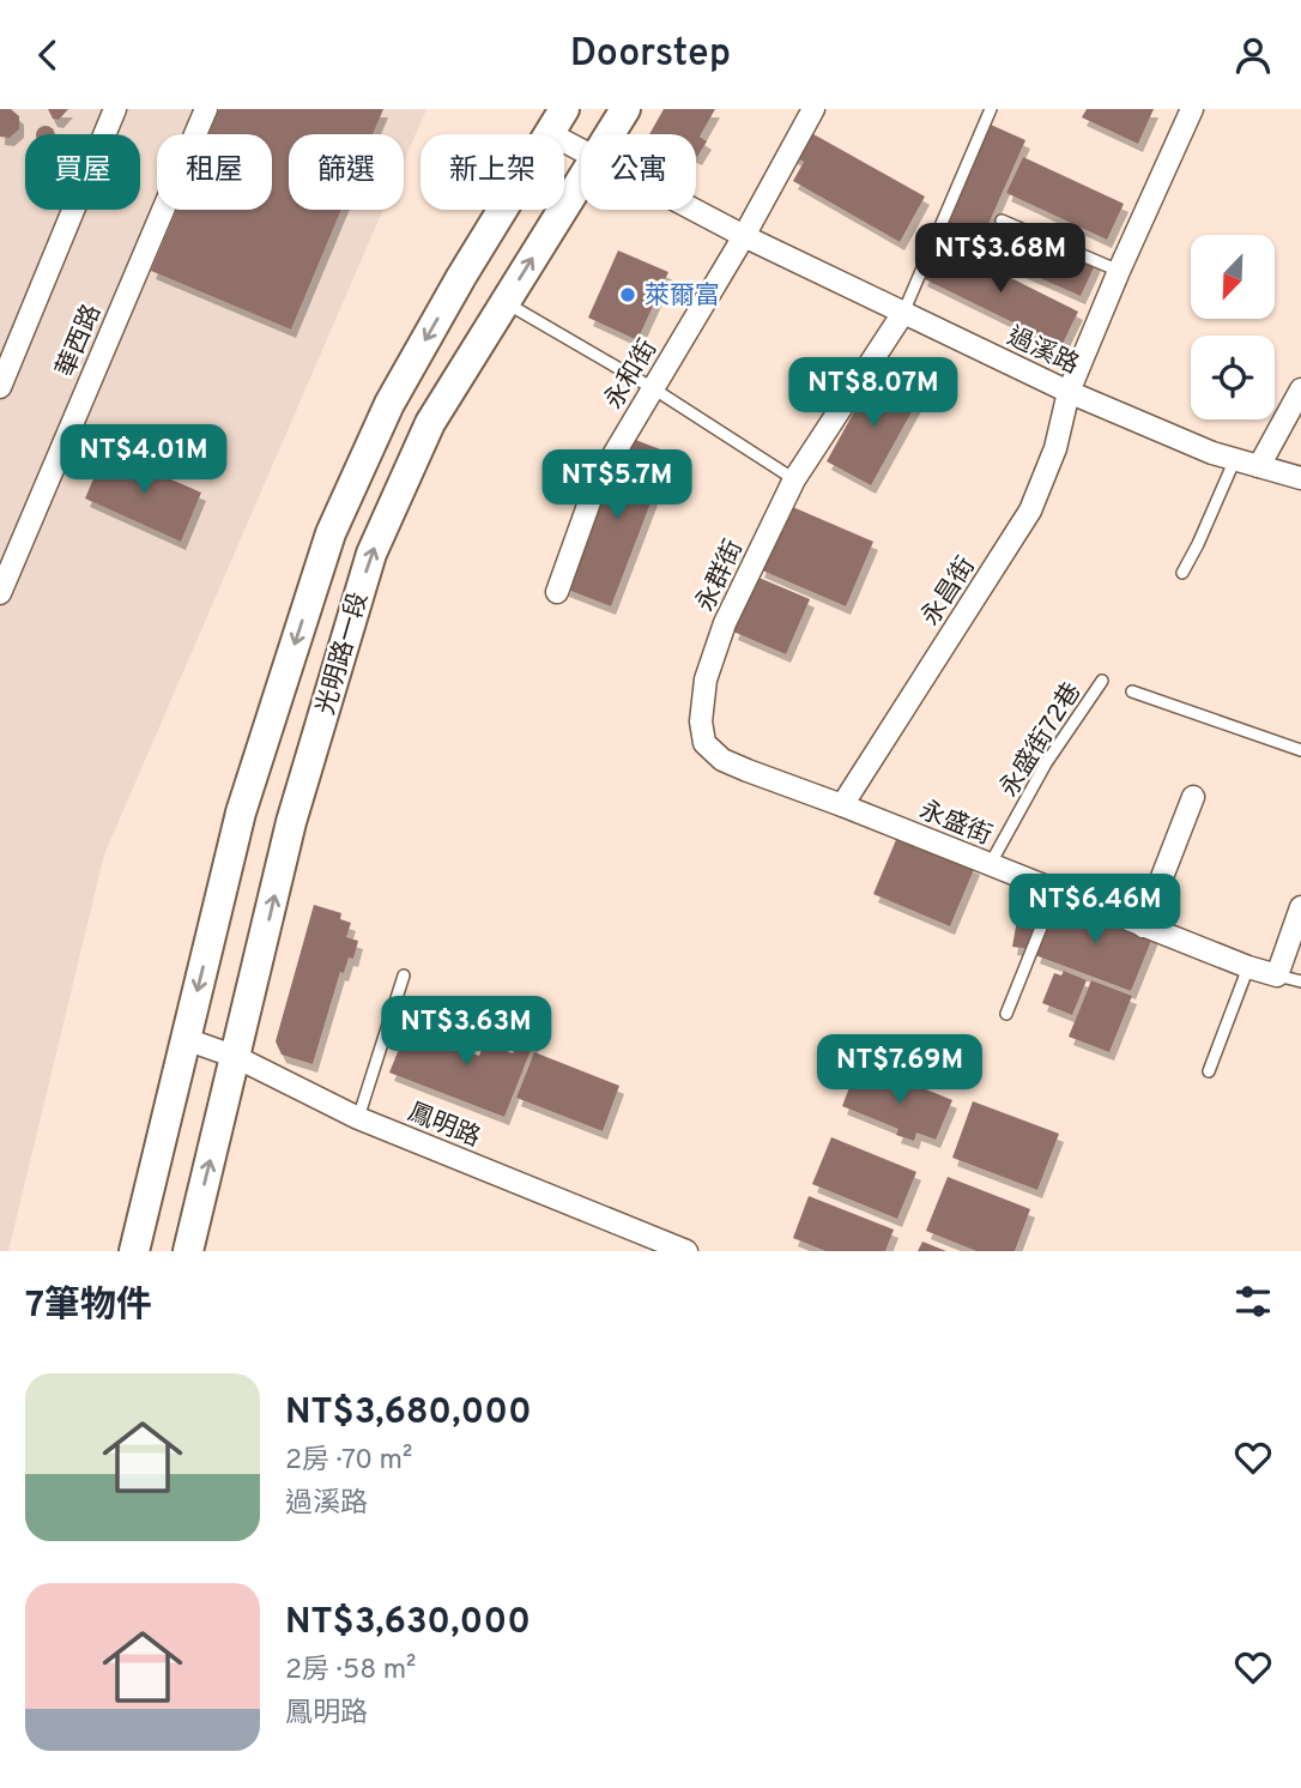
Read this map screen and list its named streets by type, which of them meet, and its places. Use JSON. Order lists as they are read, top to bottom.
{
  "streets": {
    "street": [
      "華西路",
      "過溪路",
      "永和街",
      "永群街",
      "永昌街",
      "光明路一段",
      "永盛街",
      "鳳明路"
    ],
    "lane": ["永盛街72巷"]
  },
  "crossings": [
    ["過溪路", "永和街"],
    ["過溪路", "永群街"],
    ["過溪路", "永昌街"],
    ["過溪路", "光明路一段"],
    ["永群街", "永昌街"],
    ["永群街", "永盛街"],
    ["永昌街", "永盛街"],
    ["光明路一段", "鳳明路"],
    ["永盛街72巷", "永盛街"]
  ],
  "places": ["萊爾富"],
  "north": "bottom left",
  "page": {
    "header": "Doorstep",
    "chip": [
      "買屋",
      "租屋",
      "篩選",
      "新上架",
      "公寓"
    ],
    "price": [
      "NT$3.68M",
      "NT$8.07M",
      "NT$4.01M",
      "NT$5.7M",
      "NT$6.46M",
      "NT$3.63M",
      "NT$7.69M"
    ],
    "heading": "7筆物件",
    "list": [
      {
        "name": "NT$3,680,000",
        "note": "2房 · 70 m² · 過溪路"
      },
      {
        "name": "NT$3,630,000",
        "note": "2房 · 58 m² · 鳳明路"
      }
    ]
  }
}
